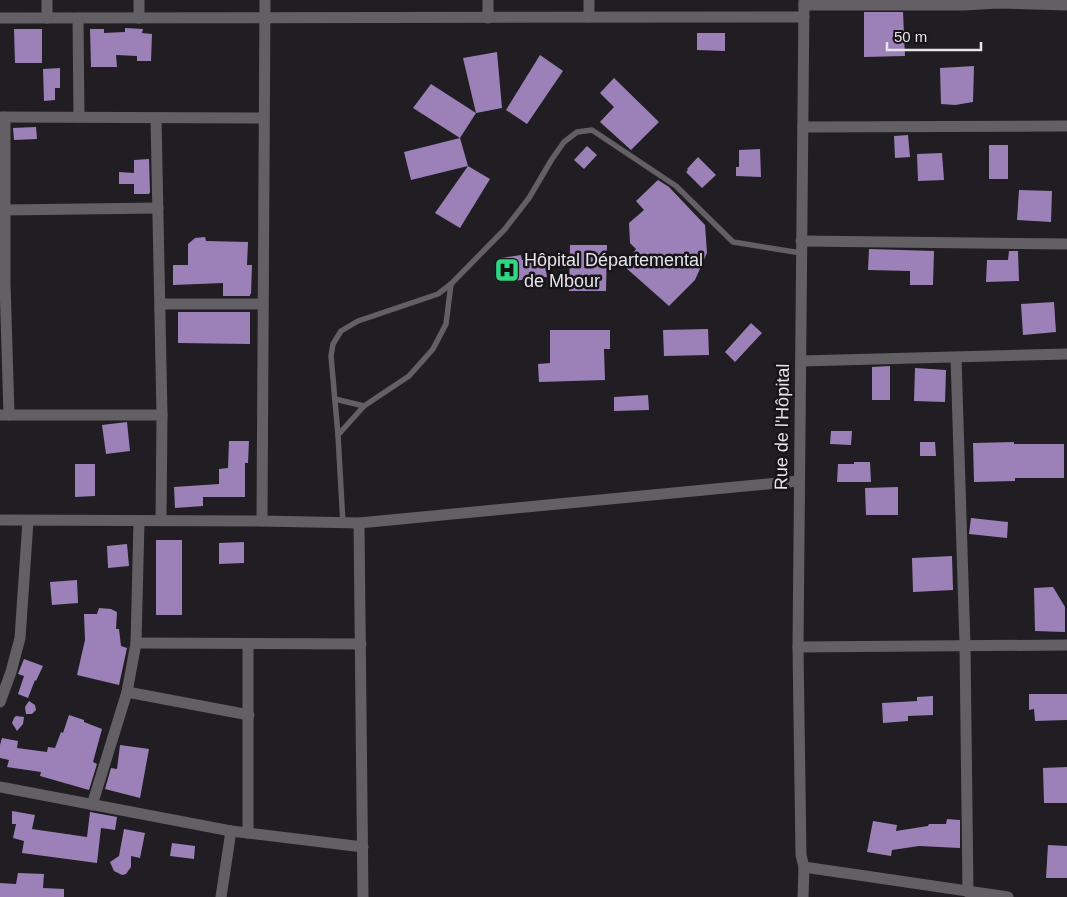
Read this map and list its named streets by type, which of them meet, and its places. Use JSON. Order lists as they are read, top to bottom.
{
  "streets": {
    "street": ["Rue de l'Hôpital"]
  },
  "places": {
    "hospital": ["Hôpital Départemental de Mbour"]
  },
  "scale_bar": "50 m"
}
